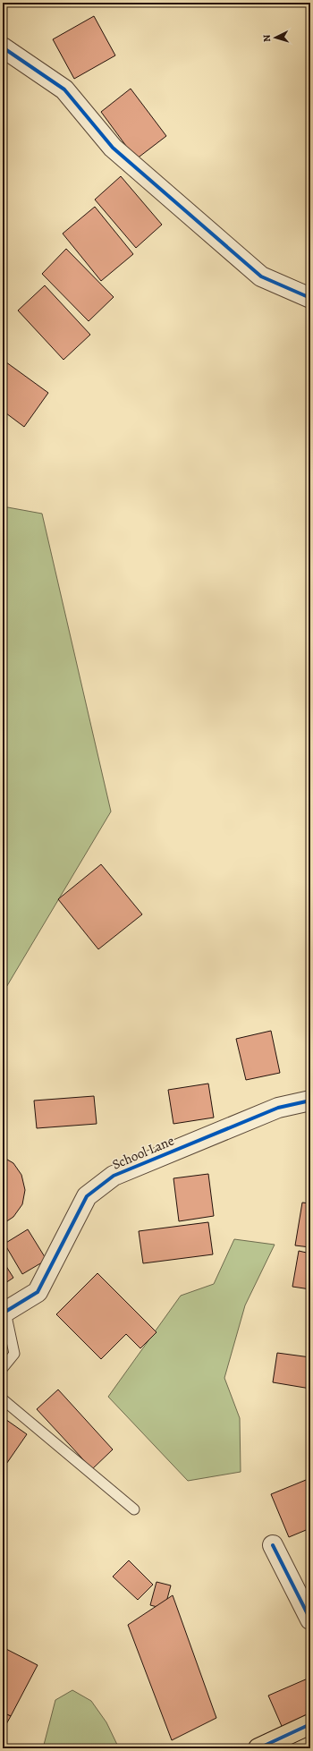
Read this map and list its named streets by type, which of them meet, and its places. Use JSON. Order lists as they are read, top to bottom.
{
  "streets": {
    "street": ["School Lane"]
  },
  "north": "left"
}
